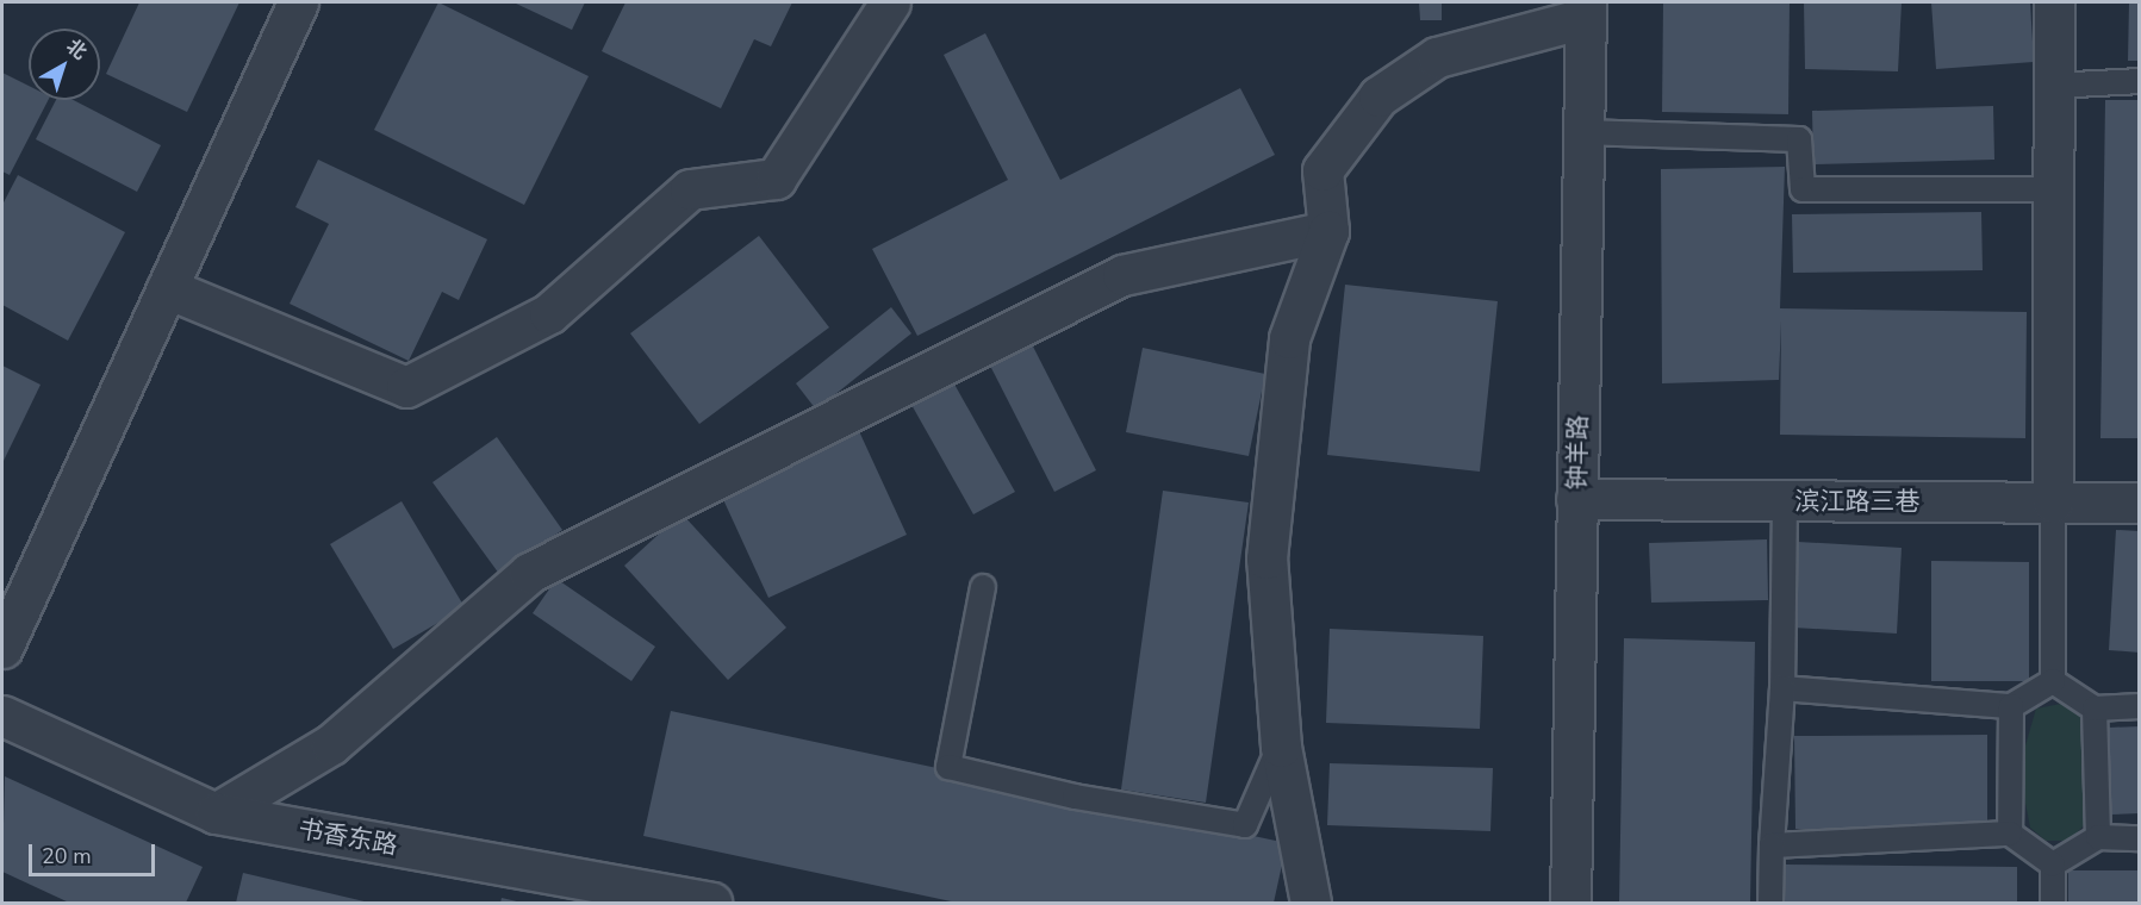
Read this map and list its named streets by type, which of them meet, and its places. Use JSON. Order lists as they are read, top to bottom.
{
  "streets": {
    "street": ["钟羊路", "滨江路三巷", "书香东路"]
  },
  "crossings": [
    ["钟羊路", "滨江路三巷"]
  ],
  "scale_bar": "20 m",
  "north": "top right"
}
